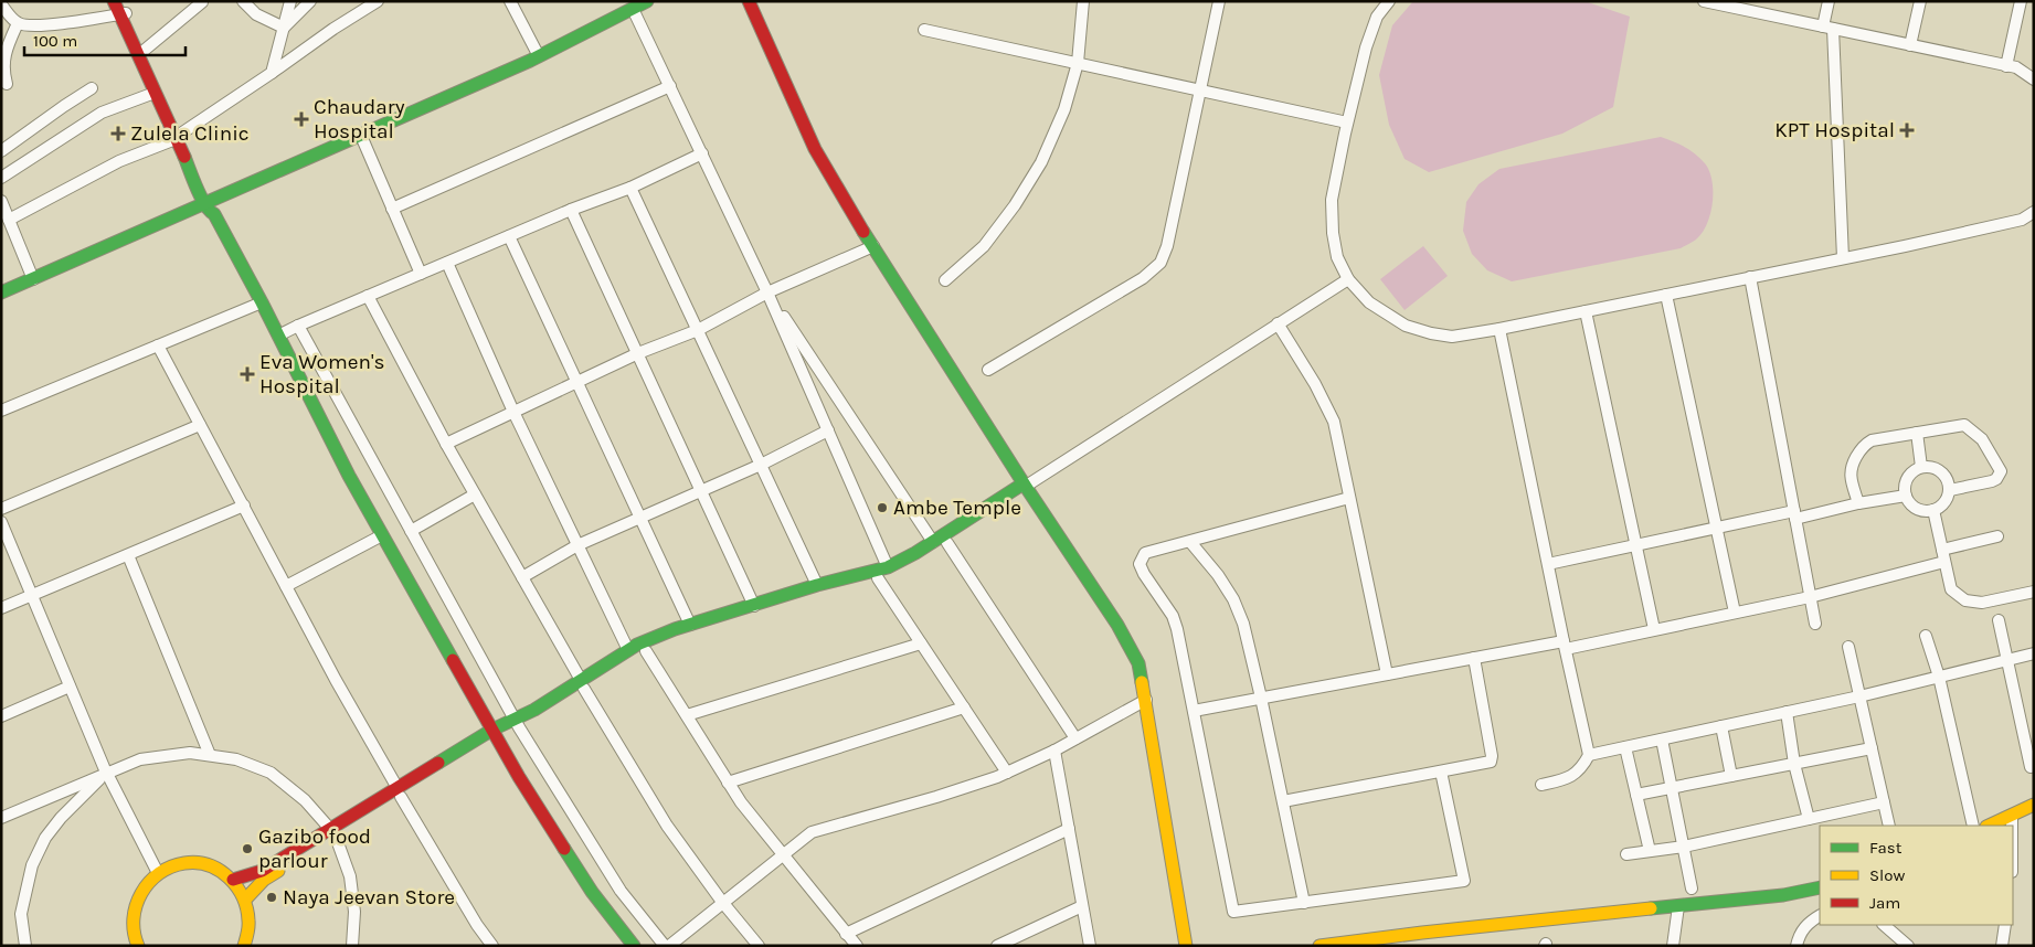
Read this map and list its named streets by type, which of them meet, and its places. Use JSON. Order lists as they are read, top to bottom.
{
  "places": {
    "health": [
      "Chaudary Hospital",
      "KPT Hospital",
      "Zulela Clinic",
      "Eva Women's Hospital"
    ],
    "other": ["Ambe Temple", "Gazibo food parlour", "Naya Jeevan Store"]
  },
  "legend": ["Fast", "Slow", "Jam"],
  "scale_bar": "100 m"
}
